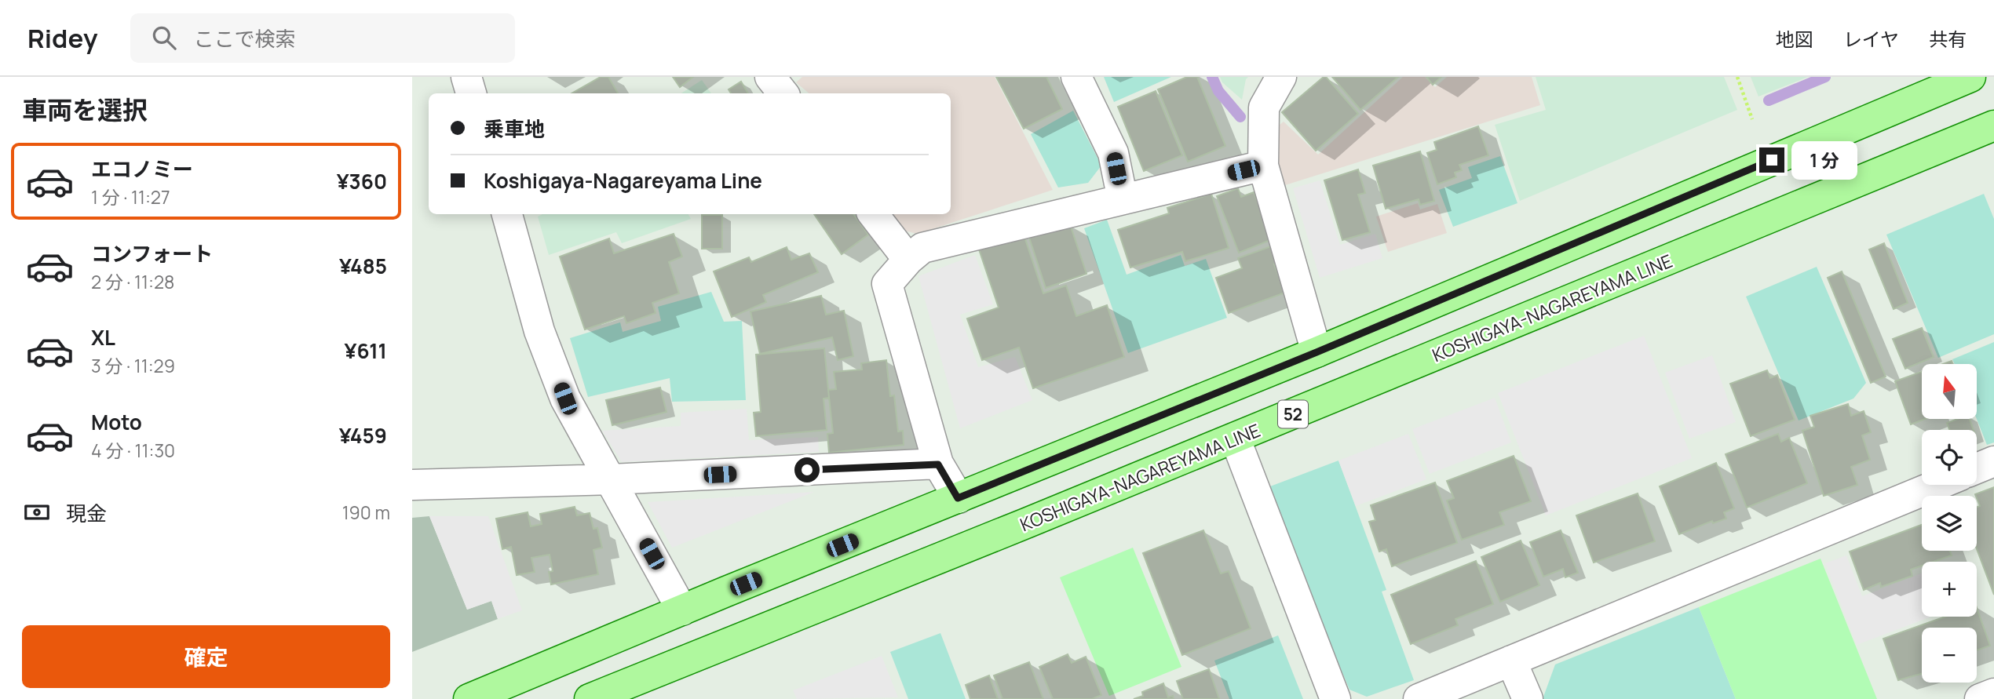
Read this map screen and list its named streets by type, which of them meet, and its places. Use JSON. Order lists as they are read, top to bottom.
{
  "streets": {
    "main road": ["KOSHIGAYA-NAGAREYAMA LINE", "52"]
  },
  "north": "top",
  "page": {
    "header": "Ridey",
    "search": "ここで検索",
    "nav": ["地図", "レイヤ", "共有"],
    "heading": "車両を選択",
    "banner": ["乗車地", "Koshigaya-Nagareyama Line"],
    "bubble": "1 分",
    "list": [
      {
        "name": "エコノミー",
        "note": "1 分 · 11:27",
        "value": "¥360"
      },
      {
        "name": "コンフォート",
        "note": "2 分 · 11:28",
        "value": "¥485"
      },
      {
        "name": "XL",
        "note": "3 分 · 11:29",
        "value": "¥611"
      },
      {
        "name": "Moto",
        "note": "4 分 · 11:30",
        "value": "¥459"
      }
    ],
    "map_buttons": ["+", "−"],
    "pay": ["現金", "190 m"],
    "buttons": "確定"
  }
}
